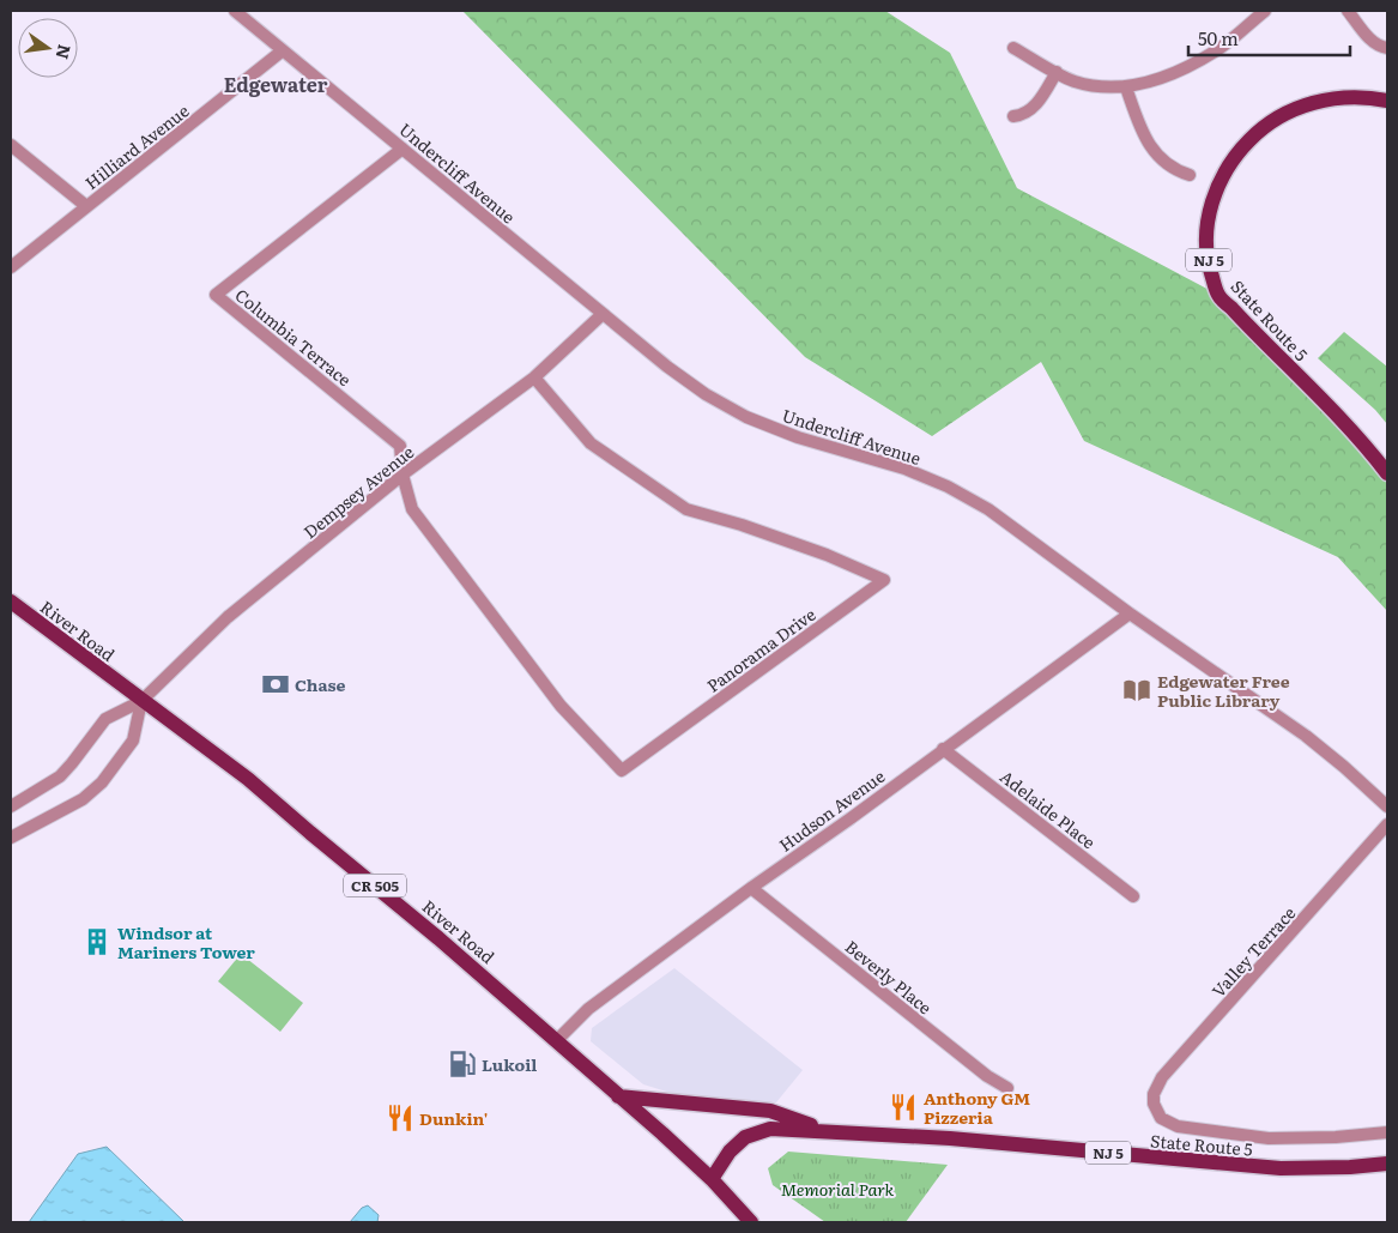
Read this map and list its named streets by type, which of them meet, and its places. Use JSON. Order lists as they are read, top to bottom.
{
  "streets": {
    "main road": [
      "NJ 5",
      "State Route 5",
      "River Road",
      "CR 505"
    ],
    "street": [
      "Hilliard Avenue",
      "Undercliff Avenue",
      "Columbia Terrace",
      "Dempsey Avenue",
      "Panorama Drive",
      "Adelaide Place",
      "Hudson Avenue",
      "Valley Terrace",
      "Beverly Place"
    ]
  },
  "crossings": [
    ["Hilliard Avenue", "Undercliff Avenue"],
    ["Undercliff Avenue", "Columbia Terrace"],
    ["Undercliff Avenue", "Dempsey Avenue"],
    ["Undercliff Avenue", "Hudson Avenue"],
    ["State Route 5", "River Road"],
    ["Columbia Terrace", "Dempsey Avenue"],
    ["Columbia Terrace", "Panorama Drive"],
    ["Dempsey Avenue", "River Road"],
    ["Dempsey Avenue", "Panorama Drive"],
    ["River Road", "Hudson Avenue"],
    ["Adelaide Place", "Hudson Avenue"],
    ["Hudson Avenue", "Beverly Place"]
  ],
  "districts": ["Edgewater"],
  "parks": ["Memorial Park"],
  "places": {
    "bank": ["Chase"],
    "library": ["Edgewater Free Public Library"],
    "building": ["Windsor at Mariners Tower"],
    "fuel station": ["Lukoil"],
    "restaurant": ["Anthony GM Pizzeria", "Dunkin'"]
  },
  "scale_bar": "50 m",
  "north": "right"
}
